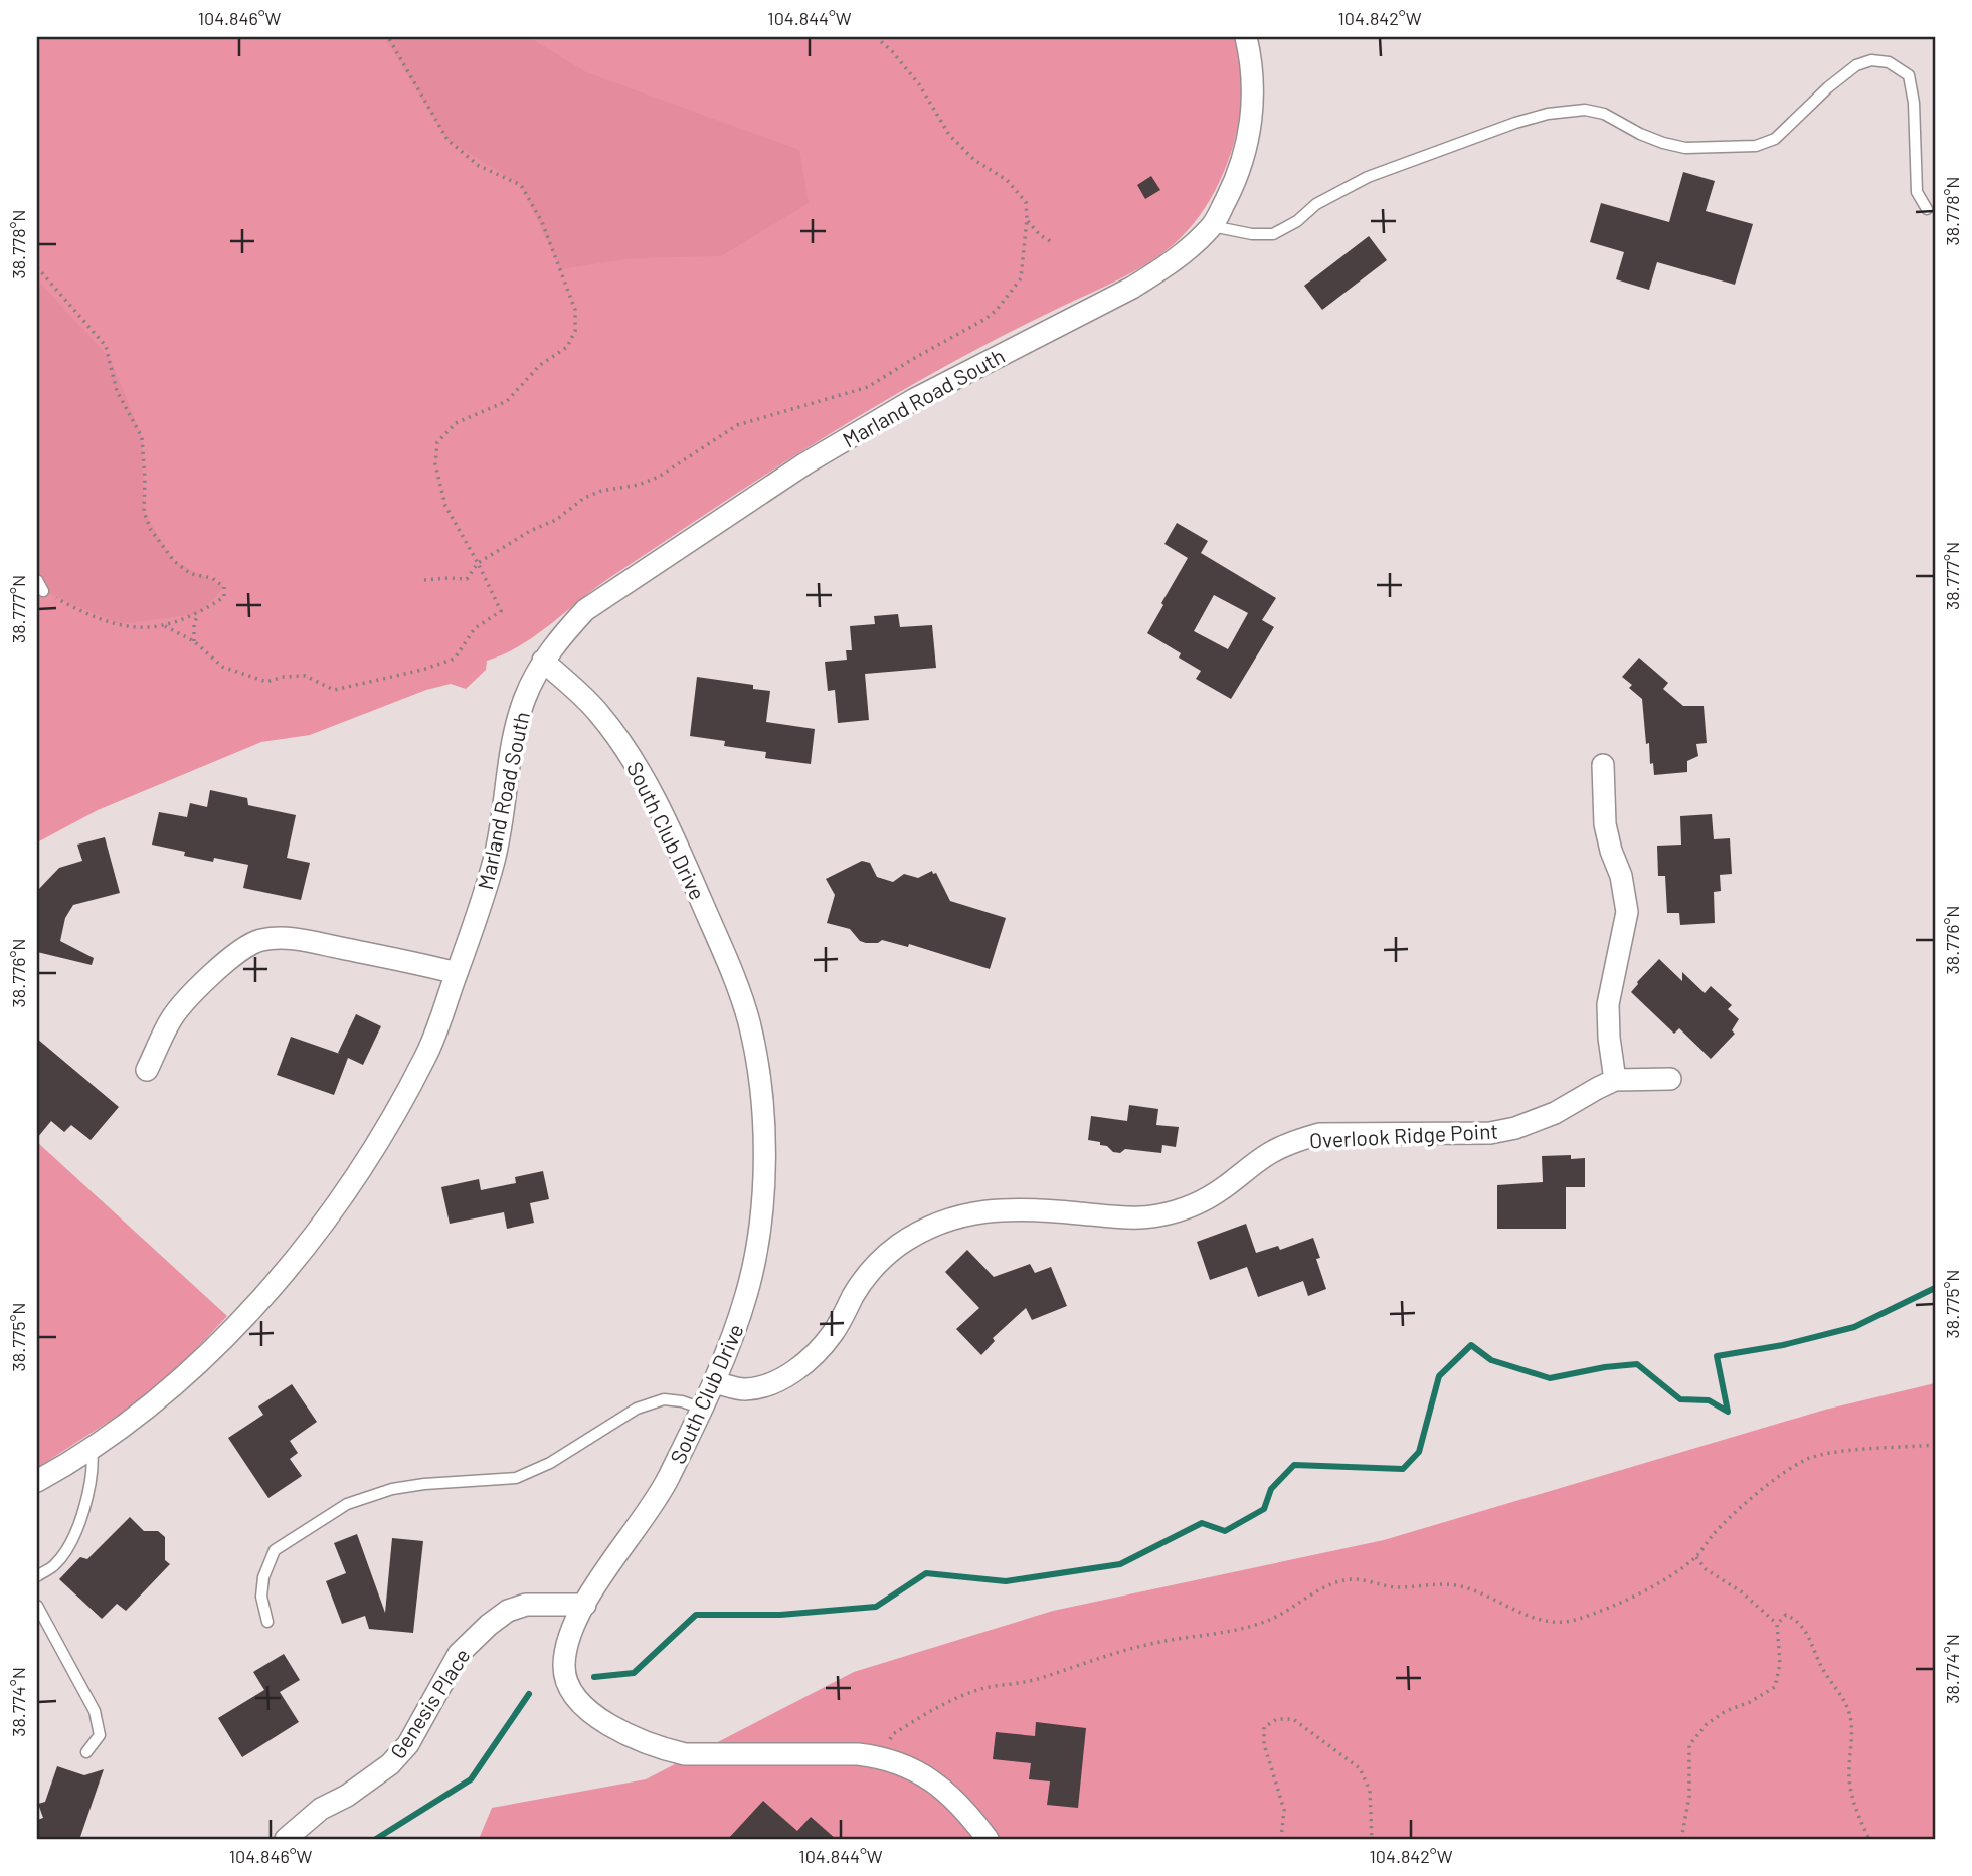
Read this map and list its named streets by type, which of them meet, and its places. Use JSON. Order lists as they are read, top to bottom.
{
  "streets": {
    "street": [
      "Marland Road South",
      "South Club Drive",
      "Overlook Ridge Point",
      "Genesis Place"
    ]
  },
  "crossings": [
    ["Marland Road South", "South Club Drive"],
    ["South Club Drive", "Overlook Ridge Point"],
    ["South Club Drive", "Genesis Place"]
  ],
  "coordinates": [
    "104.846°W",
    "104.844°W",
    "104.842°W",
    "38.778°N",
    "38.777°N",
    "38.776°N",
    "38.775°N",
    "38.774°N"
  ]
}
